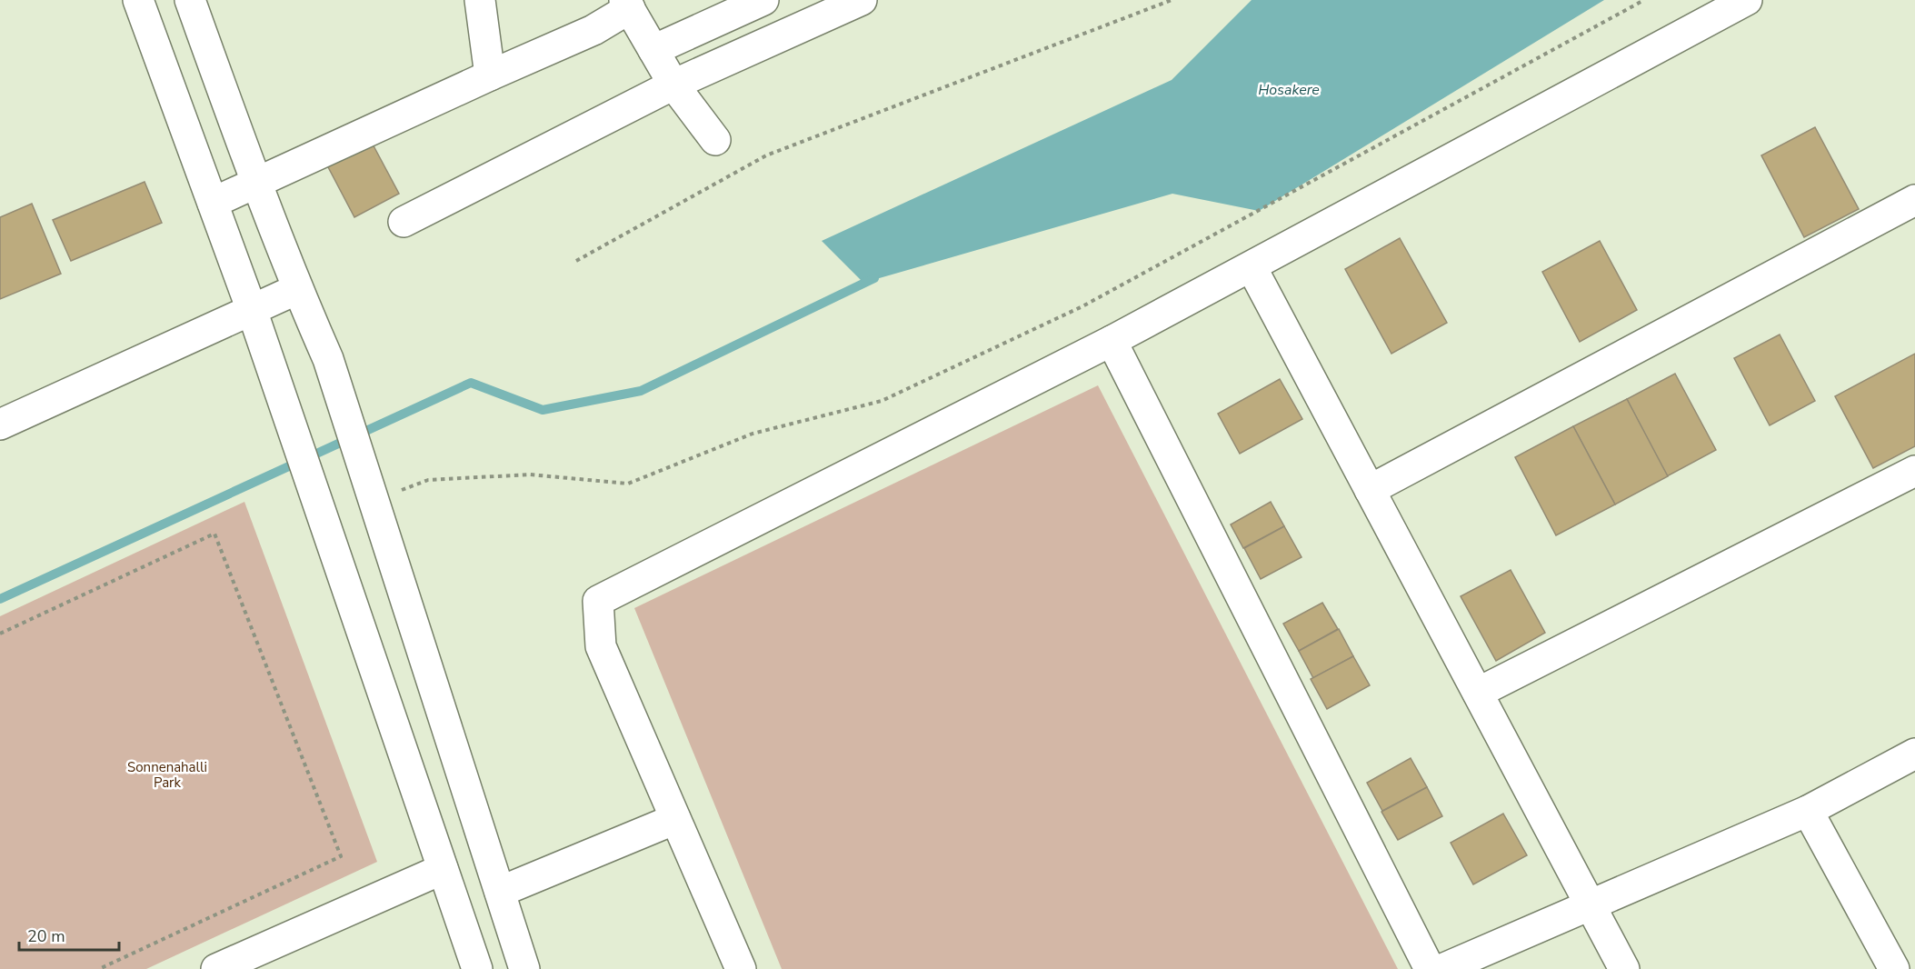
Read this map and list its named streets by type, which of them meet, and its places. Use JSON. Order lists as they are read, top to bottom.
{
  "water": ["Hosakere"],
  "parks": ["Sonnenahalli Park"],
  "scale_bar": "20 m"
}
